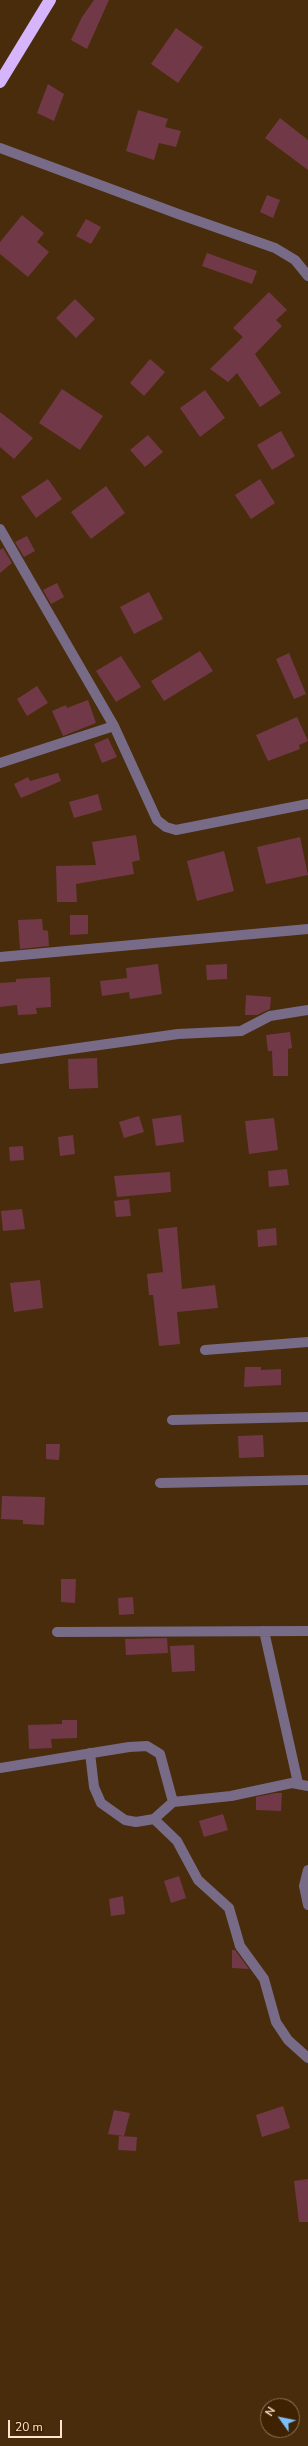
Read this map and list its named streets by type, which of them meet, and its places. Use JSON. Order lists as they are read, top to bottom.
{
  "scale_bar": "20 m",
  "north": "top left"
}
